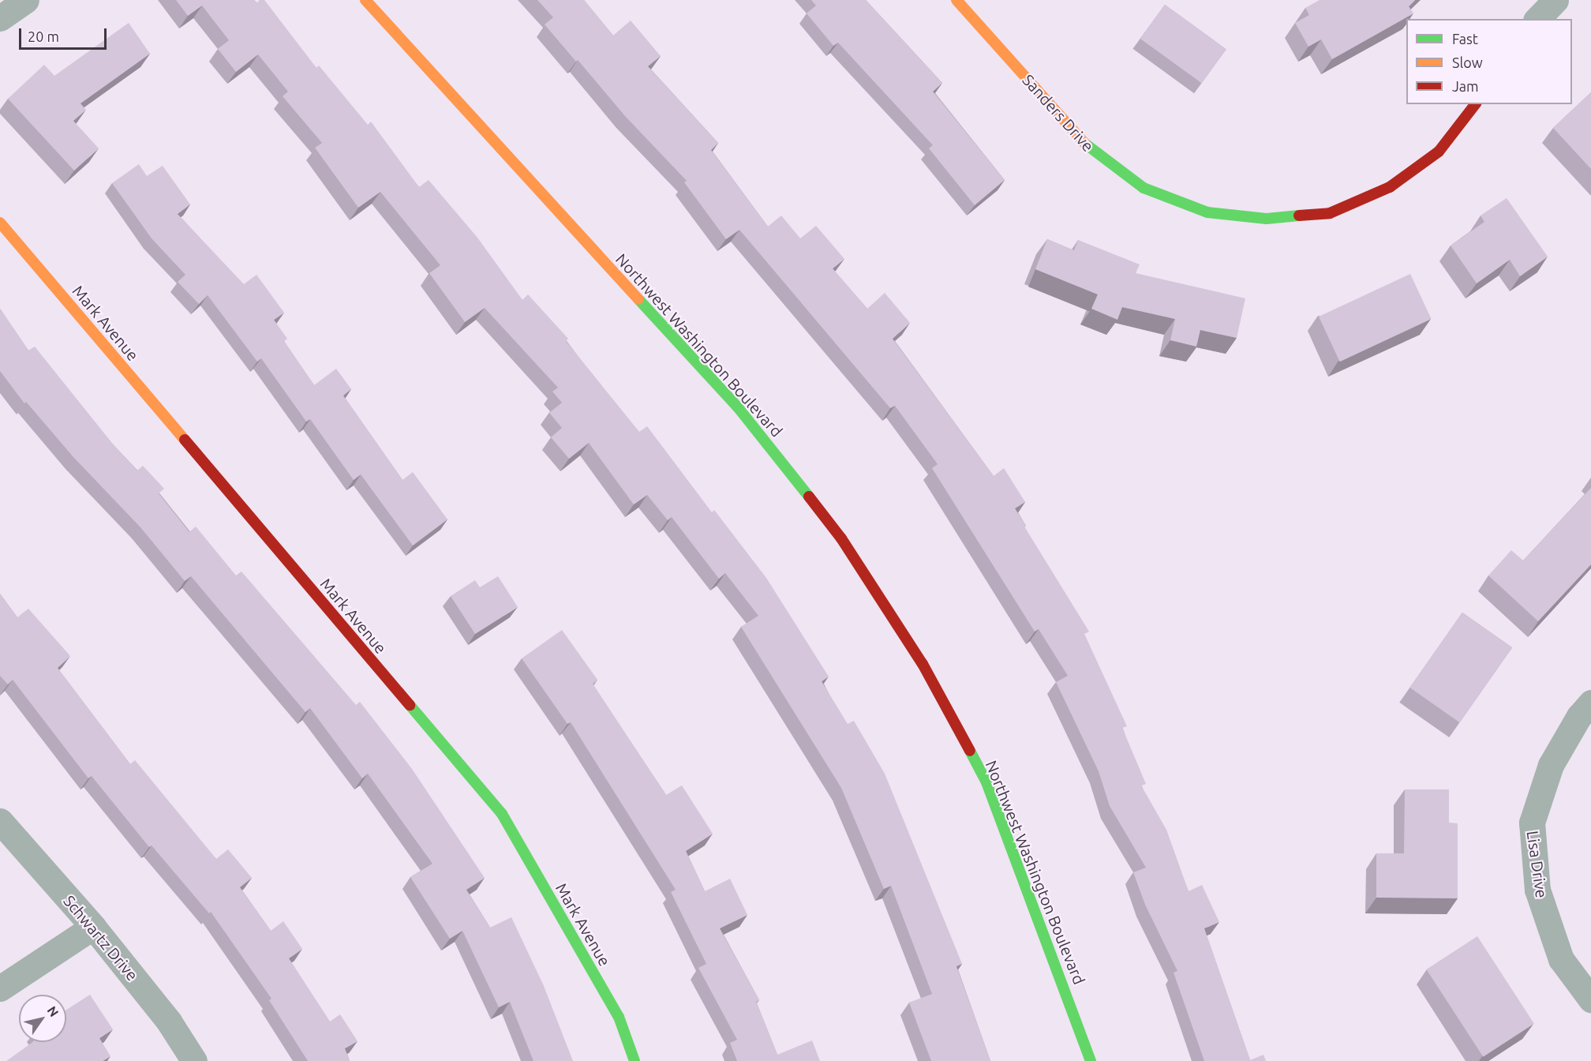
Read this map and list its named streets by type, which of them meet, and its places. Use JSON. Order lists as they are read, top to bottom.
{
  "streets": {
    "street": [
      "Sanders Drive",
      "Mark Avenue",
      "Northwest Washington Boulevard",
      "Lisa Drive",
      "Schwartz Drive"
    ]
  },
  "legend": ["Fast", "Slow", "Jam"],
  "scale_bar": "20 m",
  "north": "top right"
}
